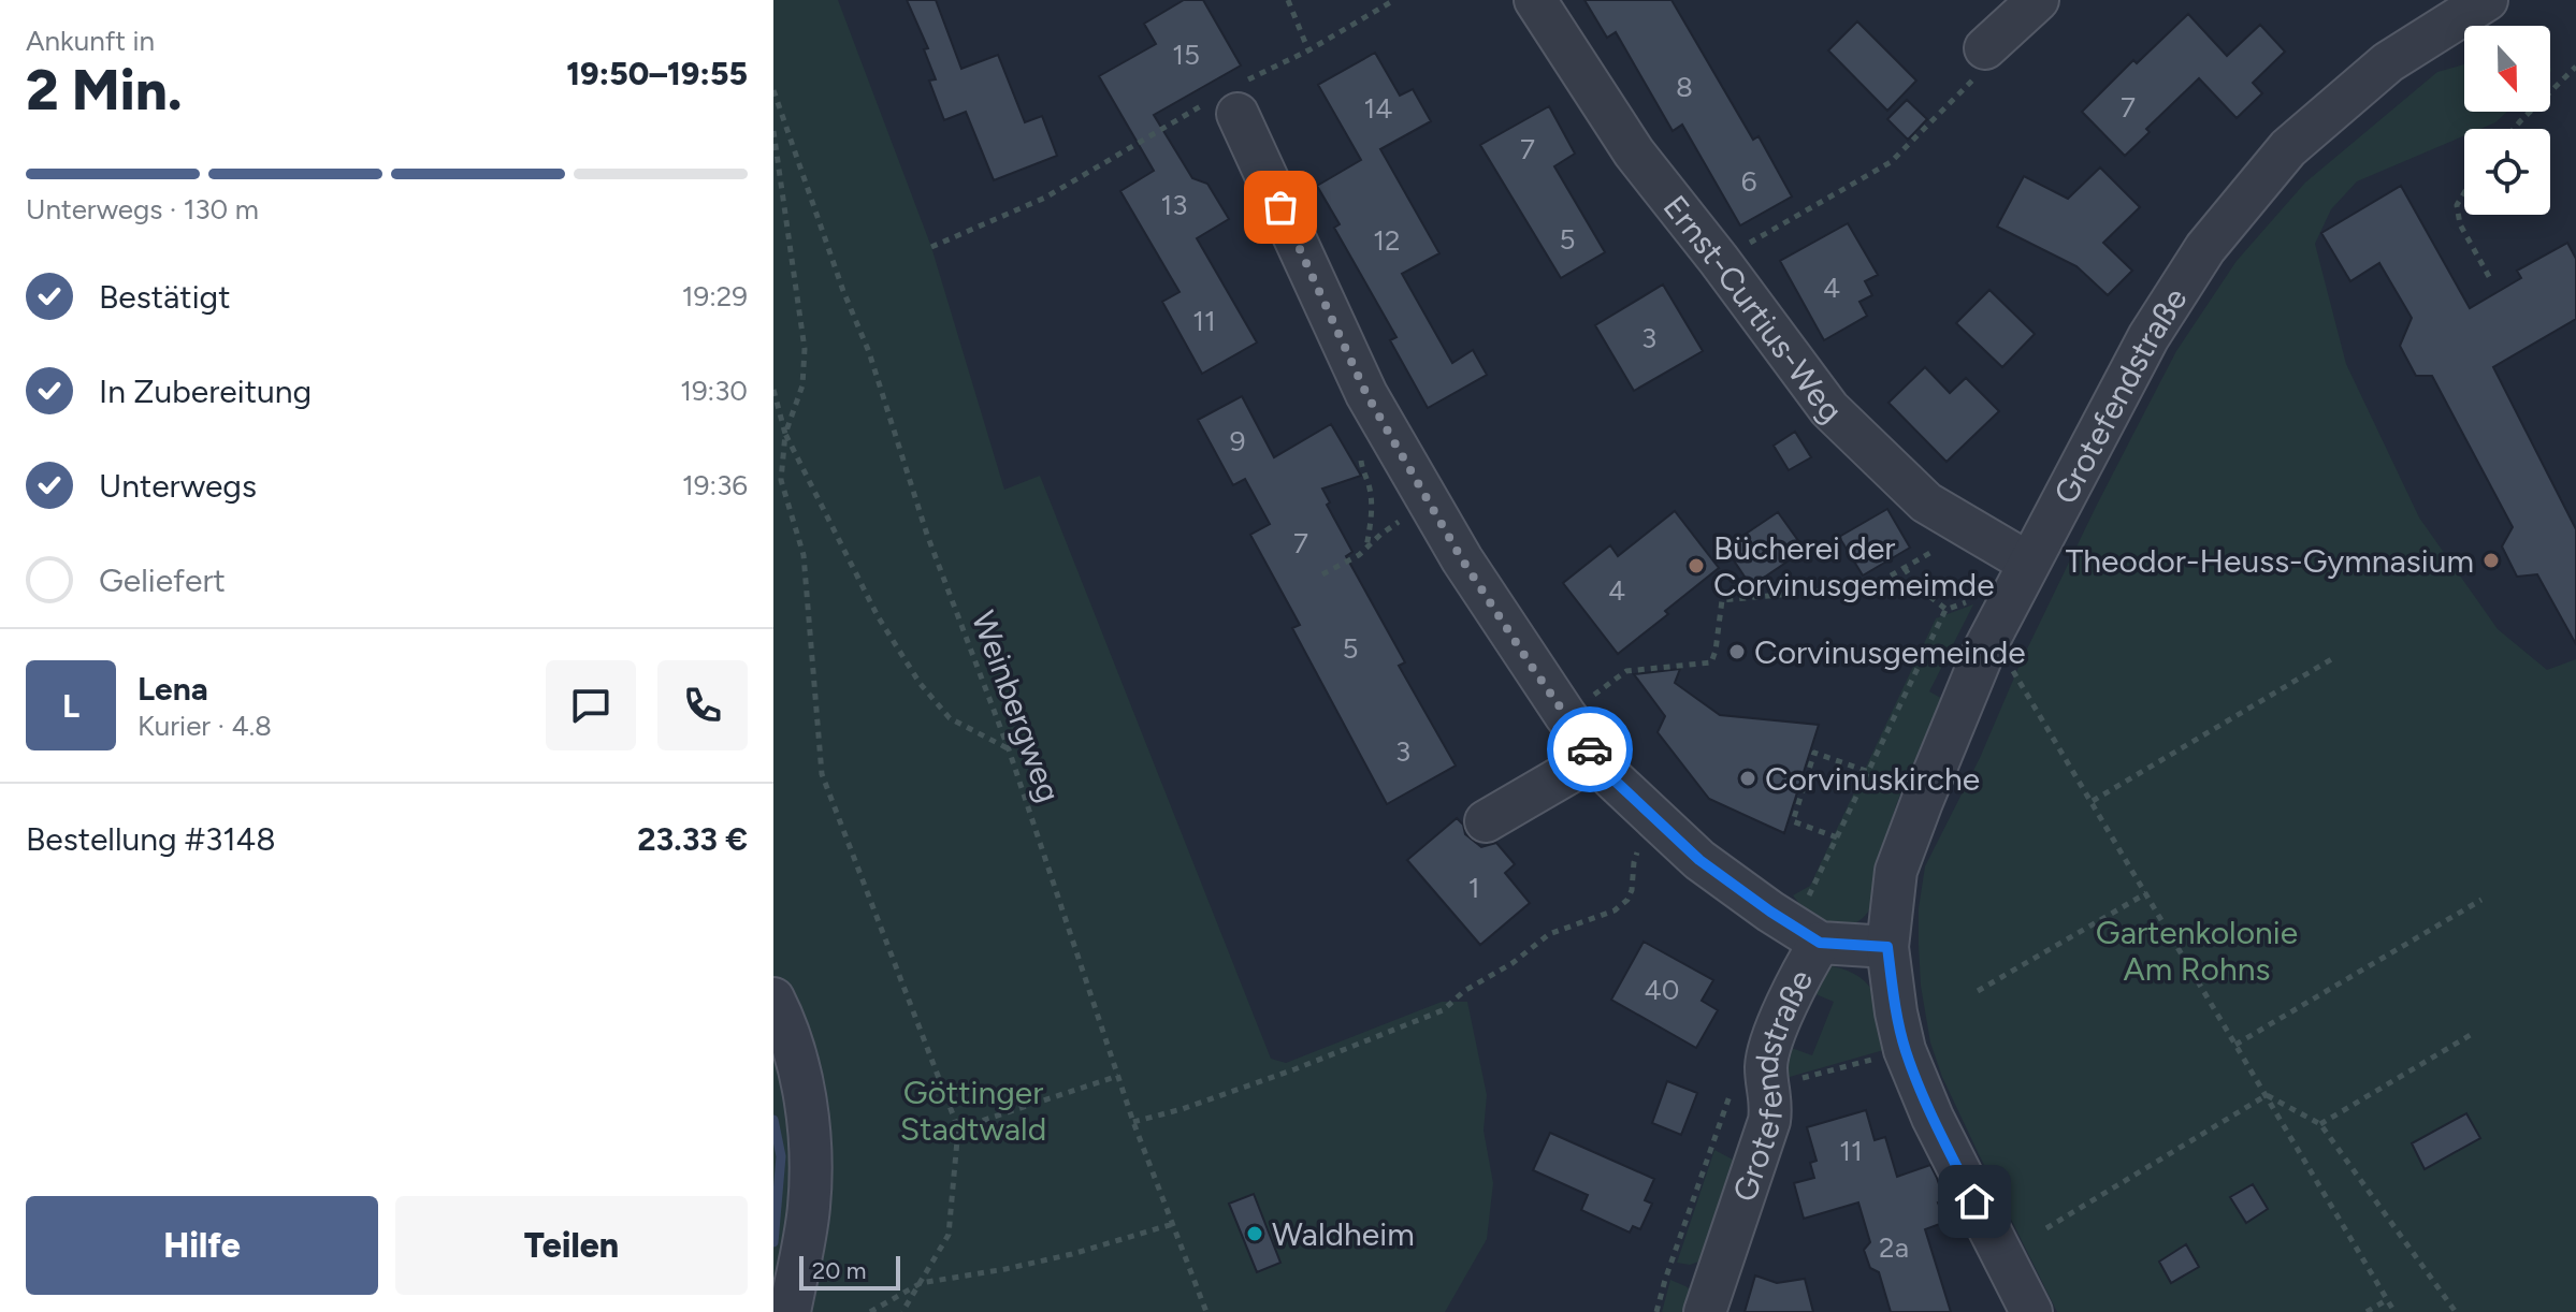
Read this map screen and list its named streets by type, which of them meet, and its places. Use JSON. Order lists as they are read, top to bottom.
{
  "streets": {
    "street": ["Ernst-Curtius-Weg", "Grotefendstraße"],
    "path": ["Weinbergweg"]
  },
  "crossings": [
    ["Ernst-Curtius-Weg", "Grotefendstraße"]
  ],
  "parks": ["Gartenkolonie Am Rohns", "Göttinger Stadtwald"],
  "places": [
    "Theodor-Heuss-Gymnasium",
    "Bücherei der Corvinusgemeimde",
    "Corvinusgemeinde",
    "Corvinuskirche",
    "Waldheim"
  ],
  "house_numbers": [
    "15",
    "8",
    "7",
    "14",
    "7",
    "6",
    "13",
    "5",
    "12",
    "4",
    "11",
    "3",
    "9",
    "7",
    "4",
    "5",
    "3",
    "1",
    "40",
    "11",
    "2a"
  ],
  "scale_bar": "20 m",
  "north": "bottom",
  "page": {
    "heading": ["2 Min.", "Ankunft in", "19:50–19:55"],
    "panel": [
      "Lena",
      "Kurier · 4.8",
      "Bestellung #3148",
      "23.33 €"
    ],
    "bar": "Unterwegs · 130 m",
    "list": [
      ["Bestätigt", "19:29"],
      ["In Zubereitung", "19:30"],
      ["Unterwegs", "19:36"],
      "Geliefert"
    ],
    "round": "L",
    "buttons": ["Hilfe", "Teilen"],
    "scale": "20 m"
  }
}
